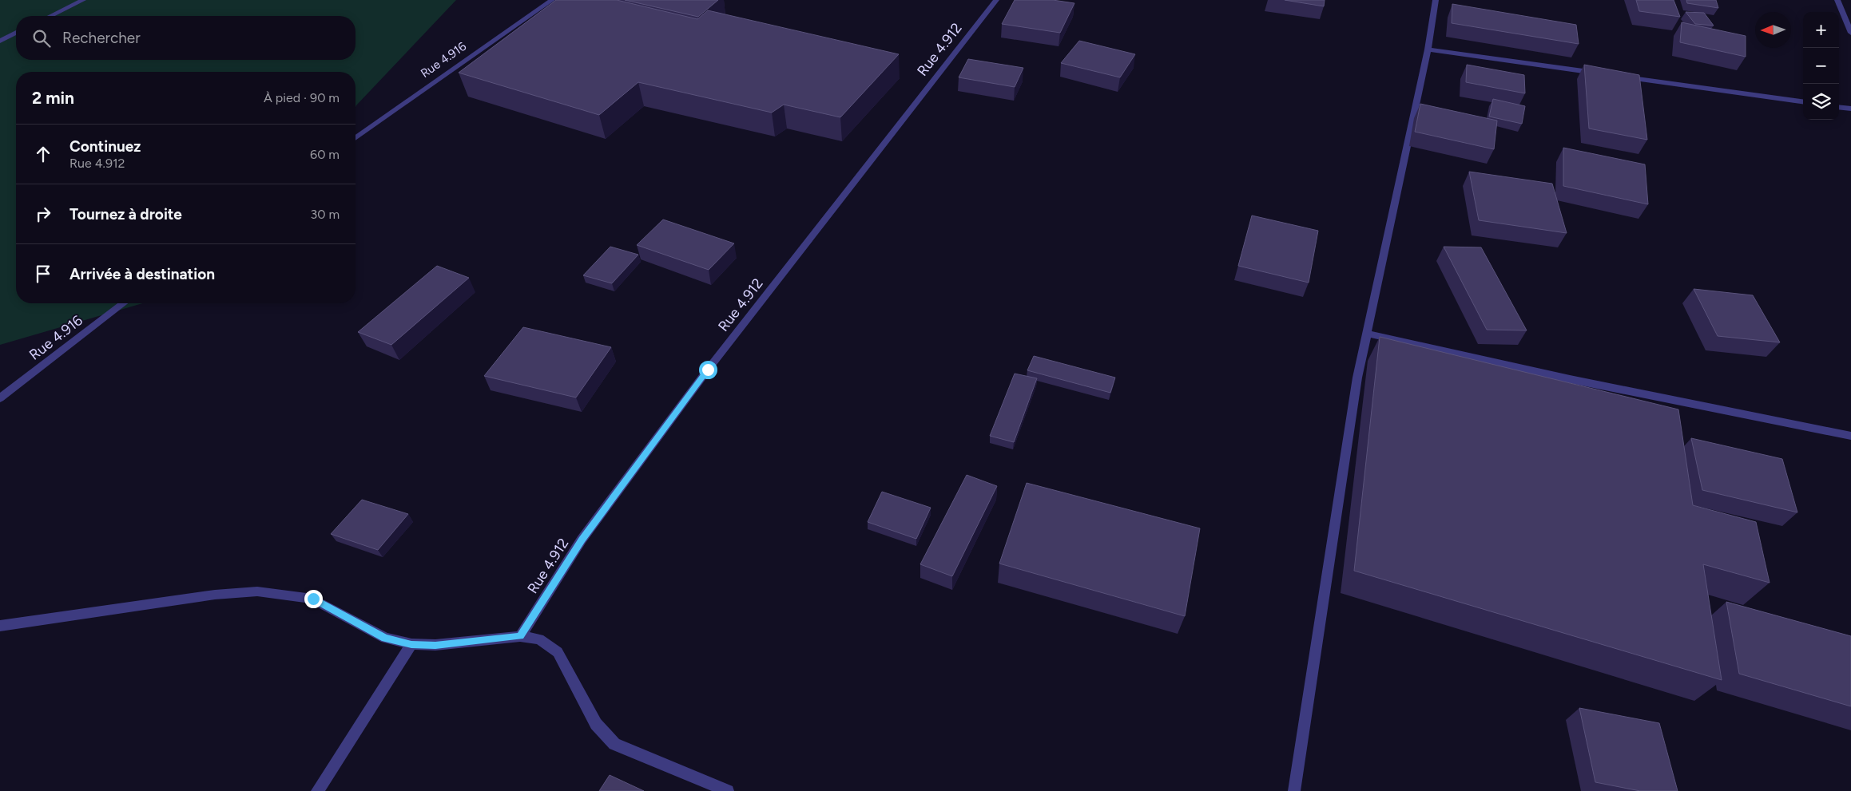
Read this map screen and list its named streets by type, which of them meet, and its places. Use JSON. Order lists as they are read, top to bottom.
{
  "streets": {
    "street": ["Rue 4.912", "Rue 4.916"]
  },
  "north": "left",
  "page": {
    "map_buttons": ["+", "−"],
    "search": "Rechercher",
    "heading": ["2 min", "À pied · 90 m"],
    "list": [
      ["Continuez", "Rue 4.912", "60 m"],
      ["Tournez à droite", "30 m"],
      "Arrivée à destination"
    ]
  }
}
